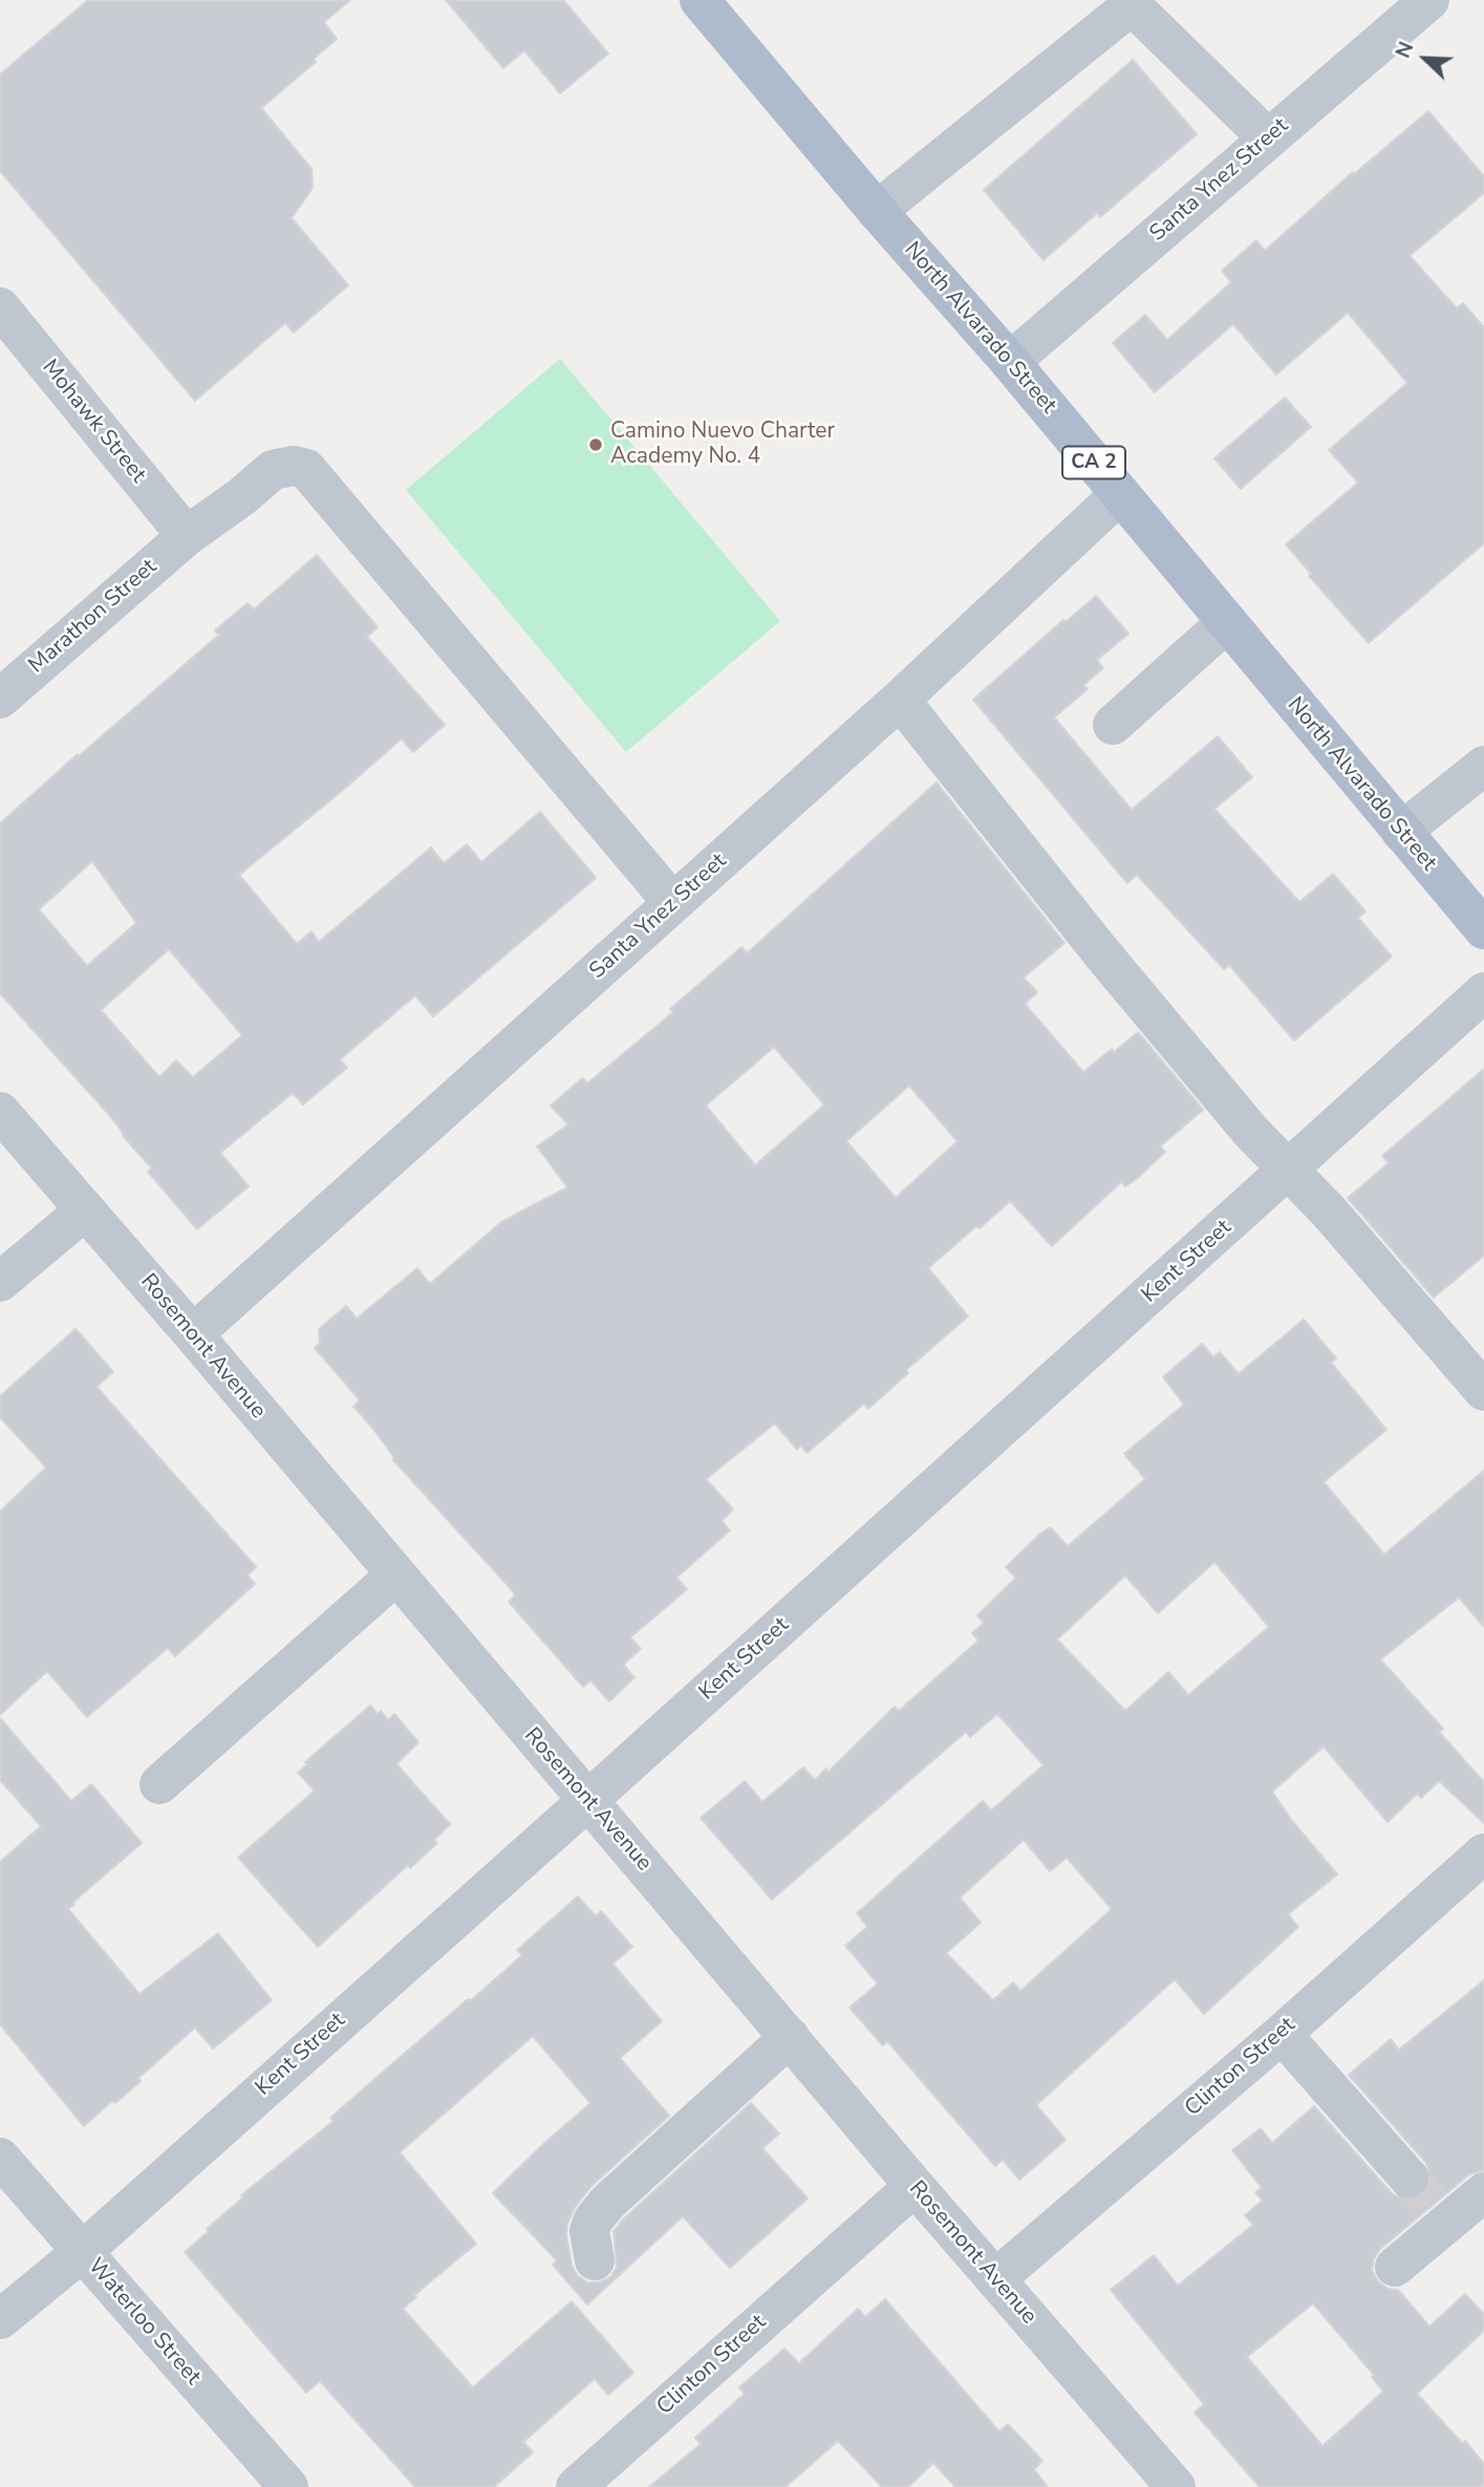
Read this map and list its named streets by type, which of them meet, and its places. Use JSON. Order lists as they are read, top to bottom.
{
  "streets": {
    "main road": ["North Alvarado Street", "CA 2"],
    "street": [
      "Santa Ynez Street",
      "Mohawk Street",
      "Marathon Street",
      "Kent Street",
      "Rosemont Avenue",
      "Clinton Street",
      "Waterloo Street"
    ]
  },
  "crossings": [
    ["Santa Ynez Street", "North Alvarado Street"],
    ["Santa Ynez Street", "Marathon Street"],
    ["Santa Ynez Street", "Rosemont Avenue"],
    ["Mohawk Street", "Marathon Street"],
    ["Kent Street", "Rosemont Avenue"],
    ["Kent Street", "Waterloo Street"],
    ["Rosemont Avenue", "Clinton Street"]
  ],
  "places": ["Camino Nuevo Charter Academy No. 4"],
  "north": "top left"
}
